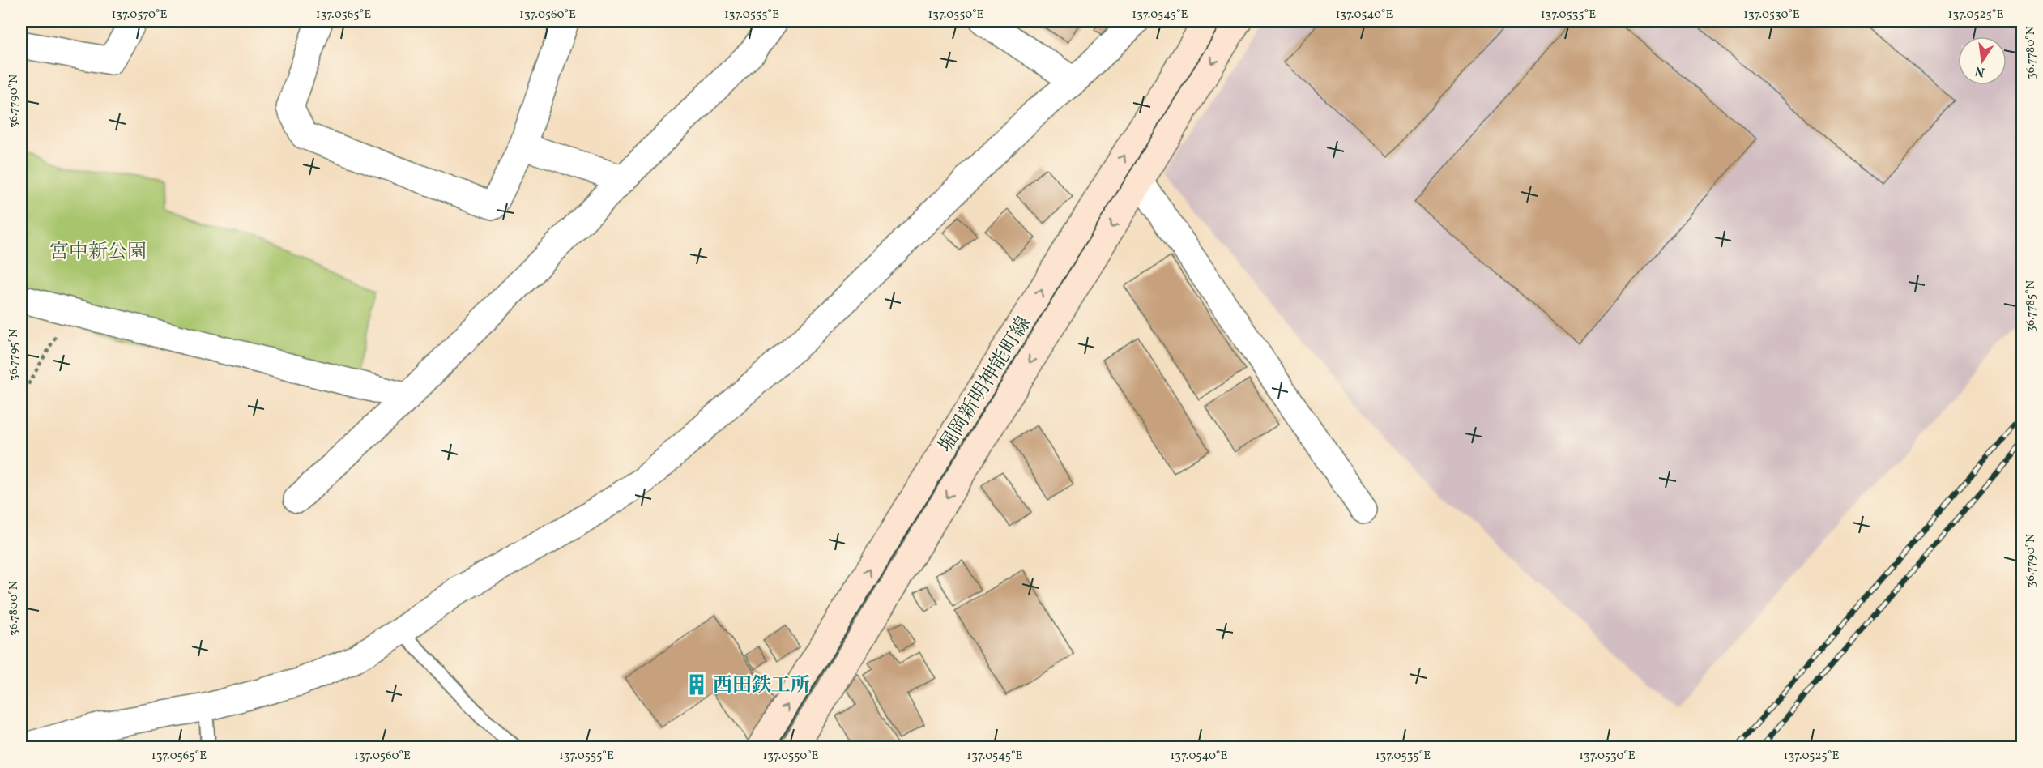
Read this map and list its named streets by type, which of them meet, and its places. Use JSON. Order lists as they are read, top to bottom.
{
  "streets": {
    "main road": ["堀岡新明神能町線"]
  },
  "parks": ["宮中新公園"],
  "places": {
    "building": ["西田鉄工所"]
  },
  "north": "bottom",
  "coordinates": [
    "137.0570°E",
    "137.0565°E",
    "137.0560°E",
    "137.0555°E",
    "137.0550°E",
    "137.0545°E",
    "137.0540°E",
    "137.0535°E",
    "137.0530°E",
    "137.0525°E",
    "36.7780°N",
    "36.7790°N",
    "36.7785°N",
    "36.7795°N",
    "36.7800°N"
  ]
}
